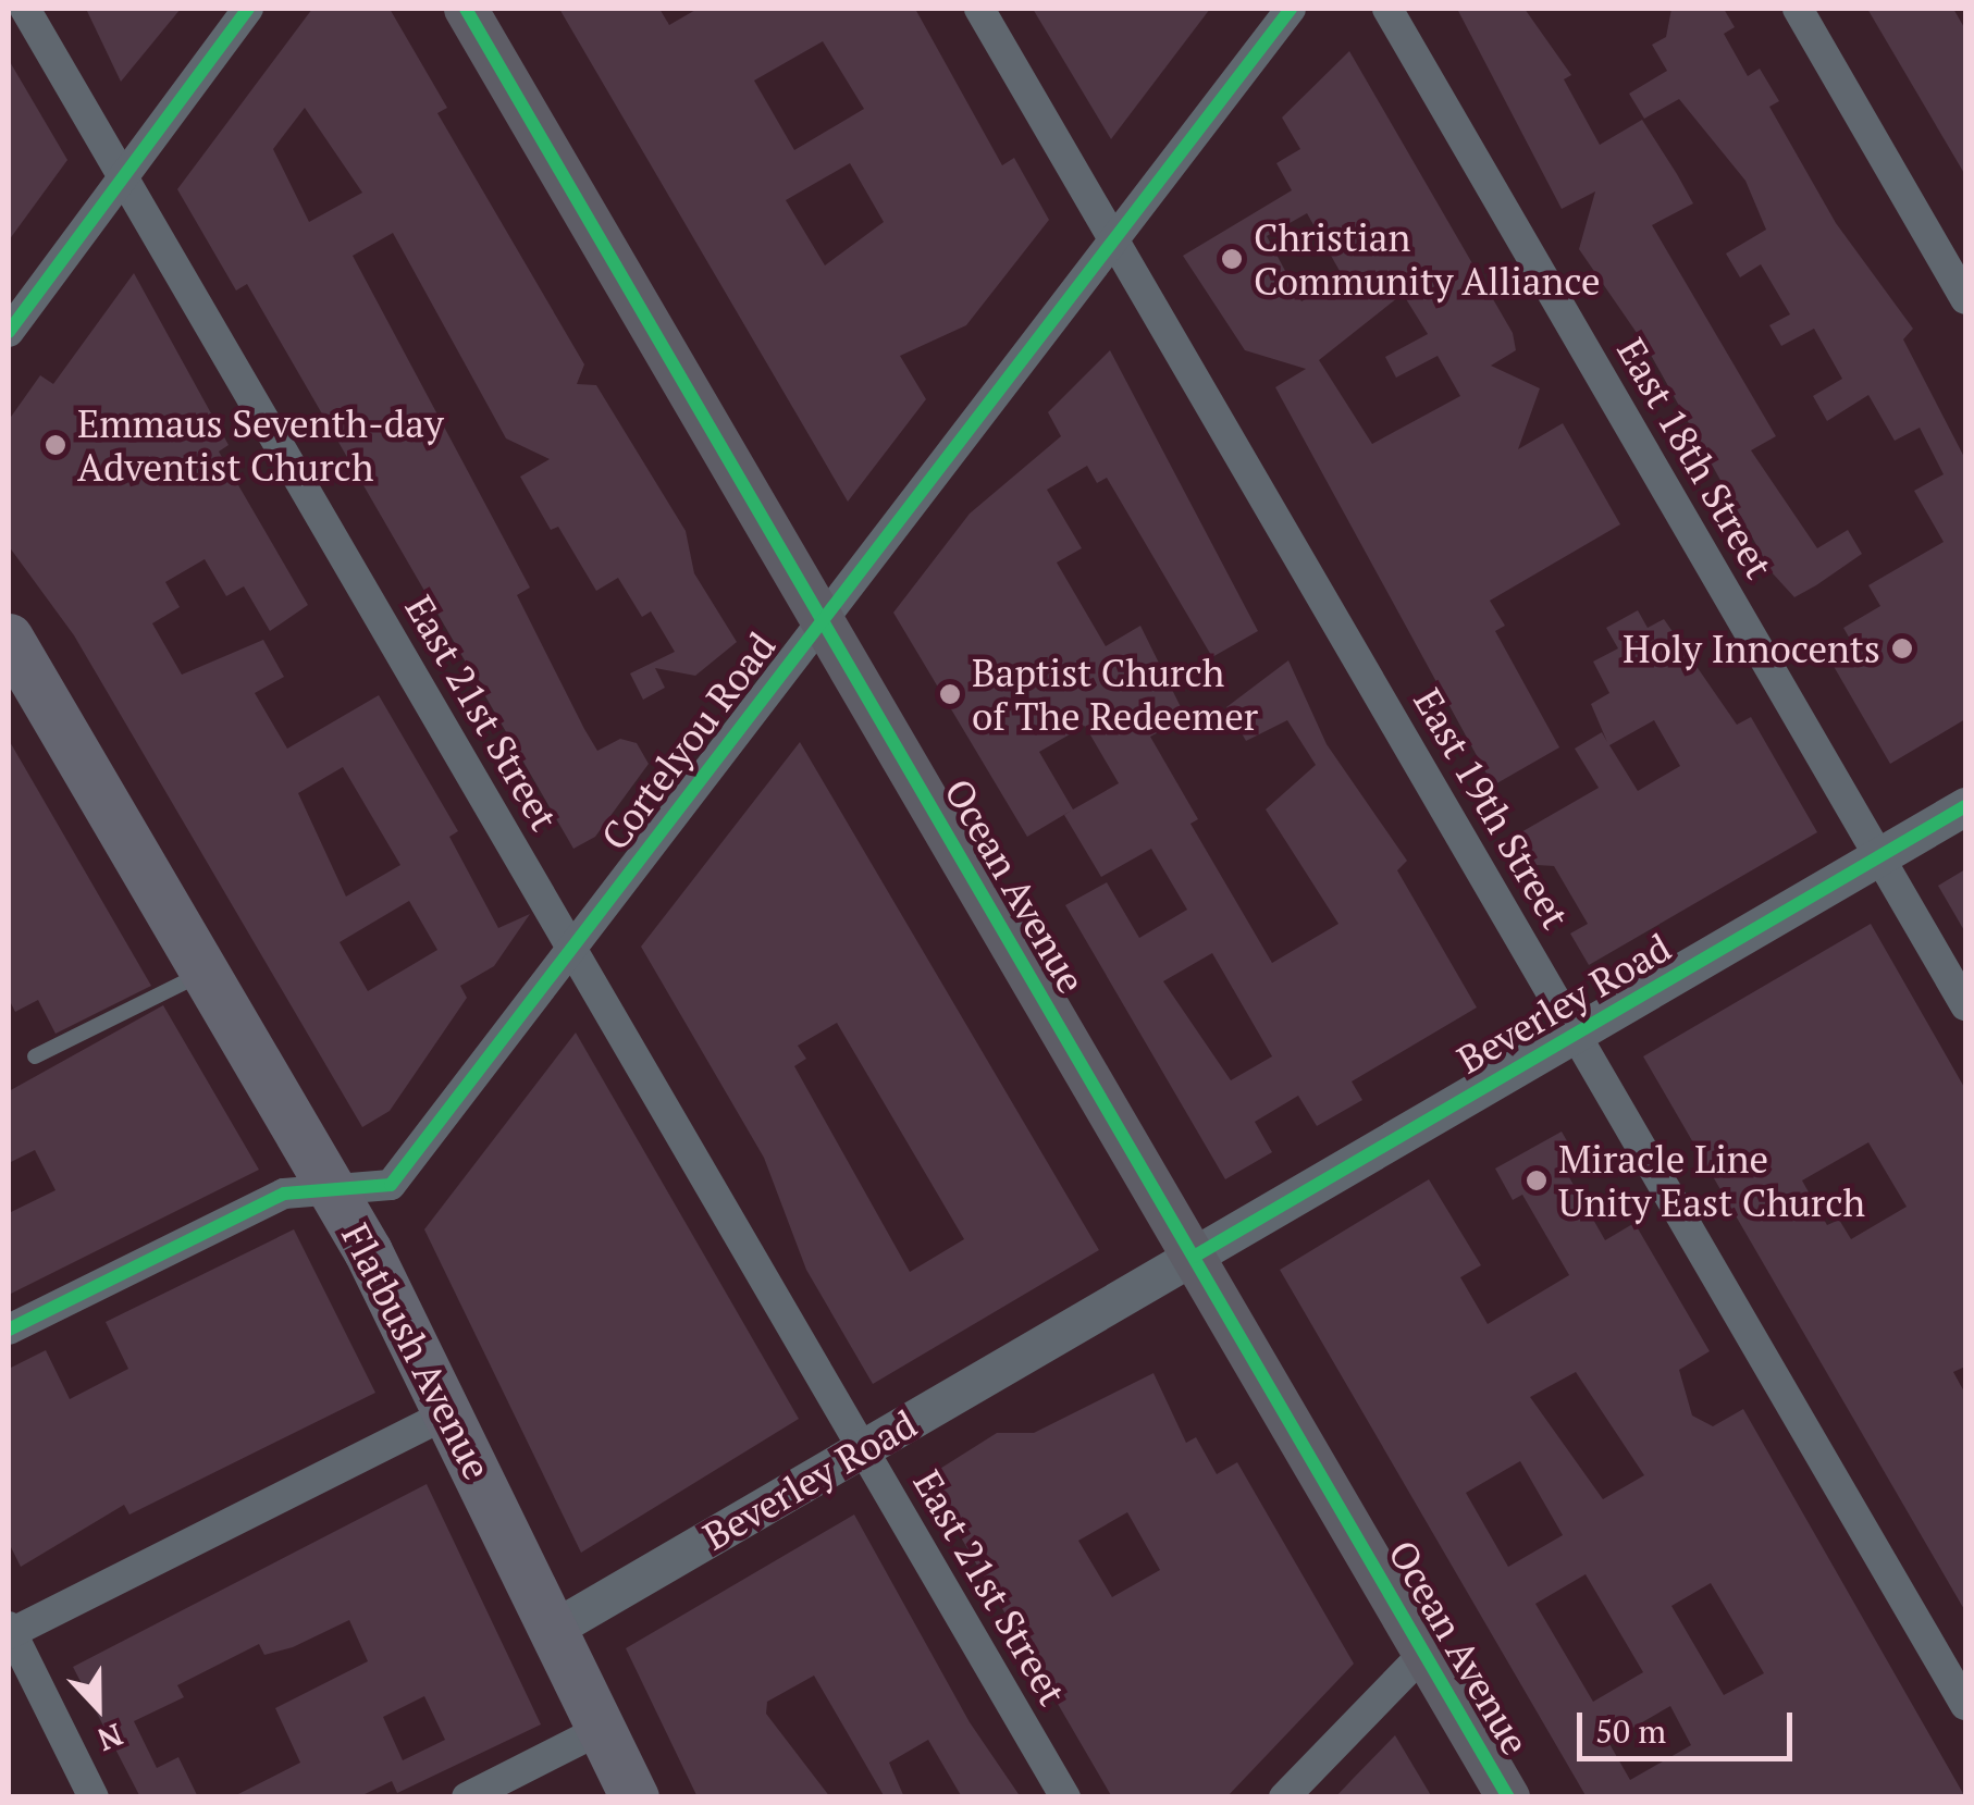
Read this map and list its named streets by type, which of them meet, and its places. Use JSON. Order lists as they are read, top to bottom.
{
  "streets": {
    "main road": ["Ocean Avenue", "Flatbush Avenue"],
    "street": [
      "East 18th Street",
      "East 21st Street",
      "Cortelyou Road",
      "East 19th Street",
      "Beverley Road"
    ]
  },
  "crossings": [
    ["East 18th Street", "Beverley Road"],
    ["East 21st Street", "Cortelyou Road"],
    ["East 21st Street", "Beverley Road"],
    ["Cortelyou Road", "East 19th Street"],
    ["Cortelyou Road", "Ocean Avenue"],
    ["Cortelyou Road", "Flatbush Avenue"],
    ["East 19th Street", "Beverley Road"],
    ["Ocean Avenue", "Beverley Road"],
    ["Beverley Road", "Flatbush Avenue"]
  ],
  "places": [
    "Christian Community Alliance",
    "Emmaus Seventh-day Adventist Church",
    "Holy Innocents",
    "Baptist Church of The Redeemer",
    "Miracle Line Unity East Church"
  ],
  "scale_bar": "50 m",
  "north": "bottom"
}
